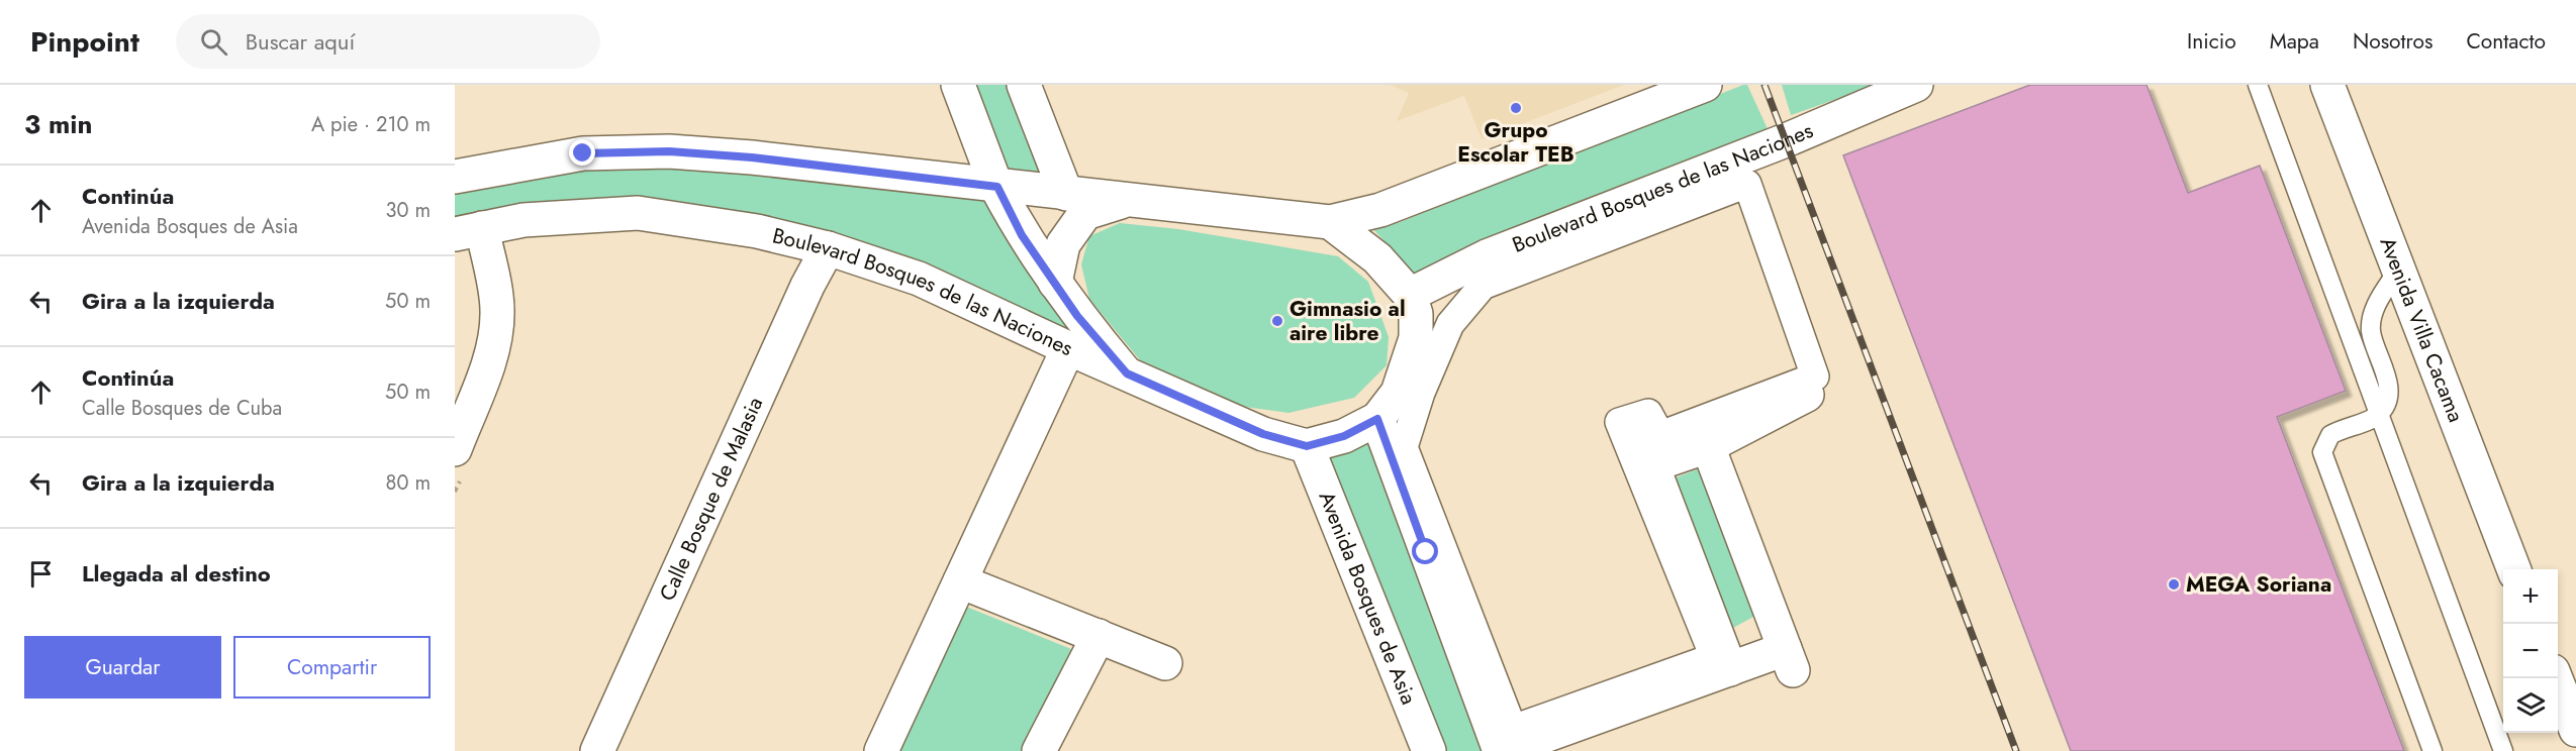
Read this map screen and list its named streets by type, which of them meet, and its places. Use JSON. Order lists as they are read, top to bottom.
{
  "streets": {
    "street": [
      "Boulevard Bosques de las Naciones",
      "Avenida Villa Cacama",
      "Calle Bosque de Malasia",
      "Avenida Bosques de Asia"
    ]
  },
  "crossings": [
    ["Boulevard Bosques de las Naciones", "Calle Bosque de Malasia"],
    ["Boulevard Bosques de las Naciones", "Avenida Bosques de Asia"]
  ],
  "places": ["Grupo Escolar TEB", "Gimnasio al aire libre", "MEGA Soriana"],
  "page": {
    "header": "Pinpoint",
    "search": "Buscar aquí",
    "nav": [
      "Inicio",
      "Mapa",
      "Nosotros",
      "Contacto"
    ],
    "heading": ["3 min", "A pie · 210 m"],
    "list": [
      ["Continúa", "Avenida Bosques de Asia", "30 m"],
      ["Gira a la izquierda", "50 m"],
      ["Continúa", "Calle Bosques de Cuba", "50 m"],
      ["Gira a la izquierda", "80 m"],
      "Llegada al destino"
    ],
    "map_buttons": ["+", "−"],
    "buttons": ["Guardar", "Compartir"]
  }
}
